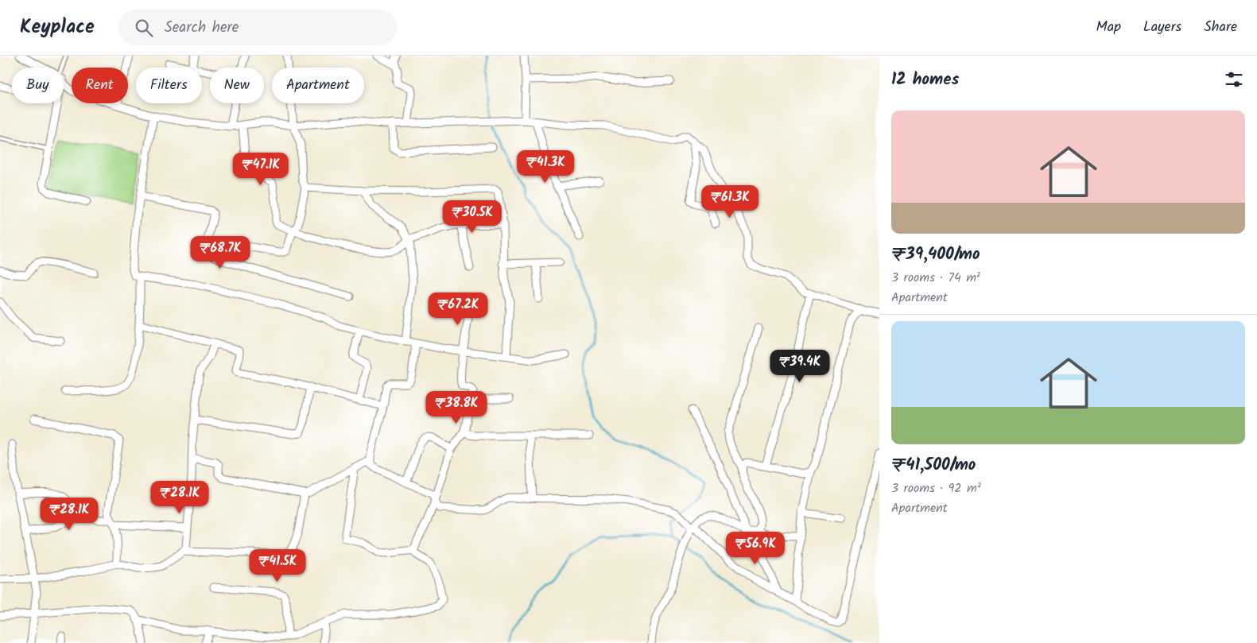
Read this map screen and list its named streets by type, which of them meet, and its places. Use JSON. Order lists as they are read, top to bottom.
{
  "page": {
    "header": "Keyplace",
    "search": "Search here",
    "nav": ["Map", "Layers", "Share"],
    "heading": "12 homes",
    "chip": [
      "Buy",
      "Rent",
      "Filters",
      "New",
      "Apartment"
    ],
    "list": [
      {
        "name": "₹39,400/mo",
        "note": "3 rooms · 74 m² · Apartment"
      },
      {
        "name": "₹41,500/mo",
        "note": "3 rooms · 92 m² · Apartment"
      }
    ],
    "price": [
      "₹41.3K",
      "₹47.1K",
      "₹61.3K",
      "₹30.5K",
      "₹68.7K",
      "₹67.2K",
      "₹39.4K",
      "₹38.8K",
      "₹28.1K",
      "₹28.1K",
      "₹56.9K",
      "₹41.5K"
    ]
  }
}
